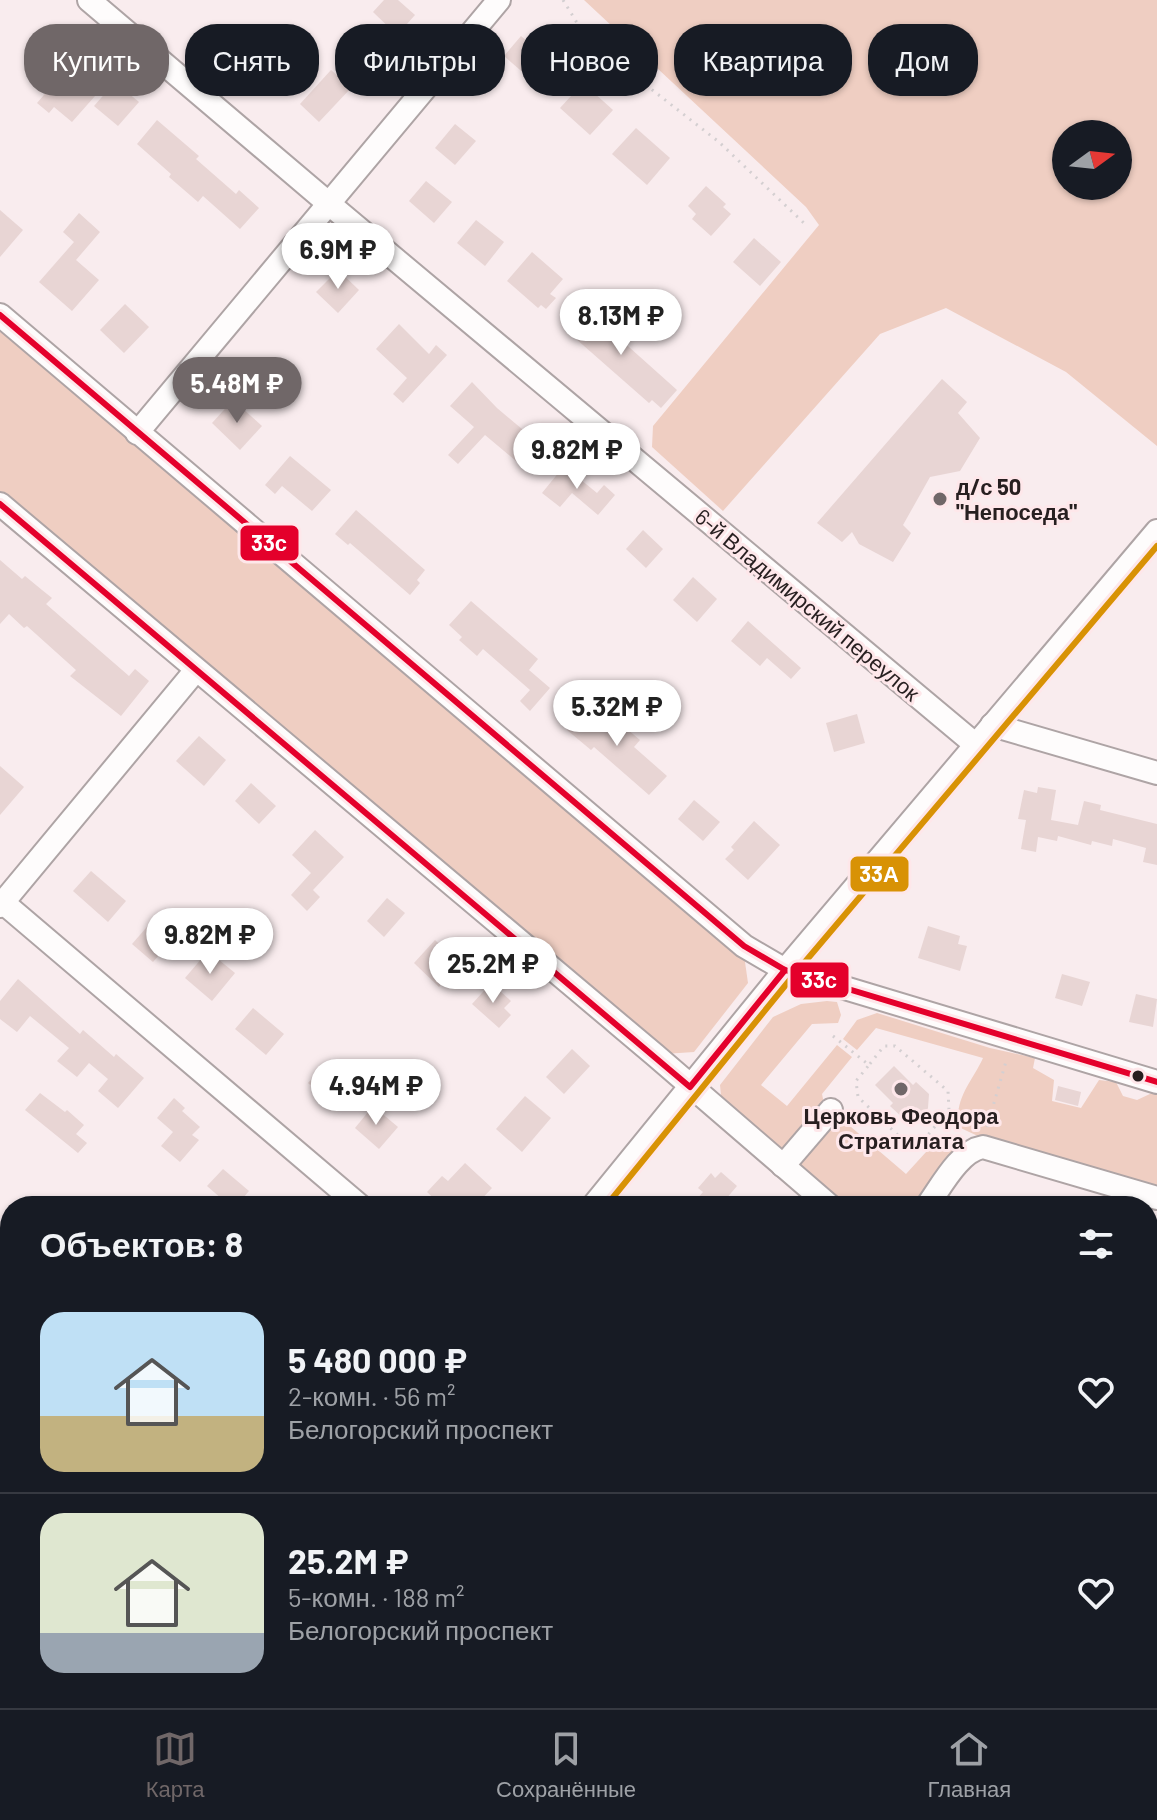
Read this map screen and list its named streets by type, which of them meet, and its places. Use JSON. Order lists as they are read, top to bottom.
{
  "streets": {
    "street": ["6-й Владимирский переулок"]
  },
  "places": ["д/с 50 \"Непоседа\"", "Церковь Феодора Стратилата"],
  "lines": ["transit line 33с", "transit line 33А"],
  "north": "right",
  "page": {
    "chip": [
      "Купить",
      "Снять",
      "Фильтры",
      "Новое",
      "Квартира",
      "Дом"
    ],
    "price": [
      "6.9M ₽",
      "8.13M ₽",
      "5.48M ₽",
      "9.82M ₽",
      "5.32M ₽",
      "9.82M ₽",
      "25.2M ₽",
      "4.94M ₽"
    ],
    "heading": "Объектов: 8",
    "list": [
      {
        "name": "5 480 000 ₽",
        "note": "2-комн. · 56 m² · Белогорский проспект"
      },
      {
        "name": "25.2M ₽",
        "note": "5-комн. · 188 m² · Белогорский проспект"
      }
    ],
    "tabs": ["Карта", "Сохранённые", "Главная"]
  }
}
